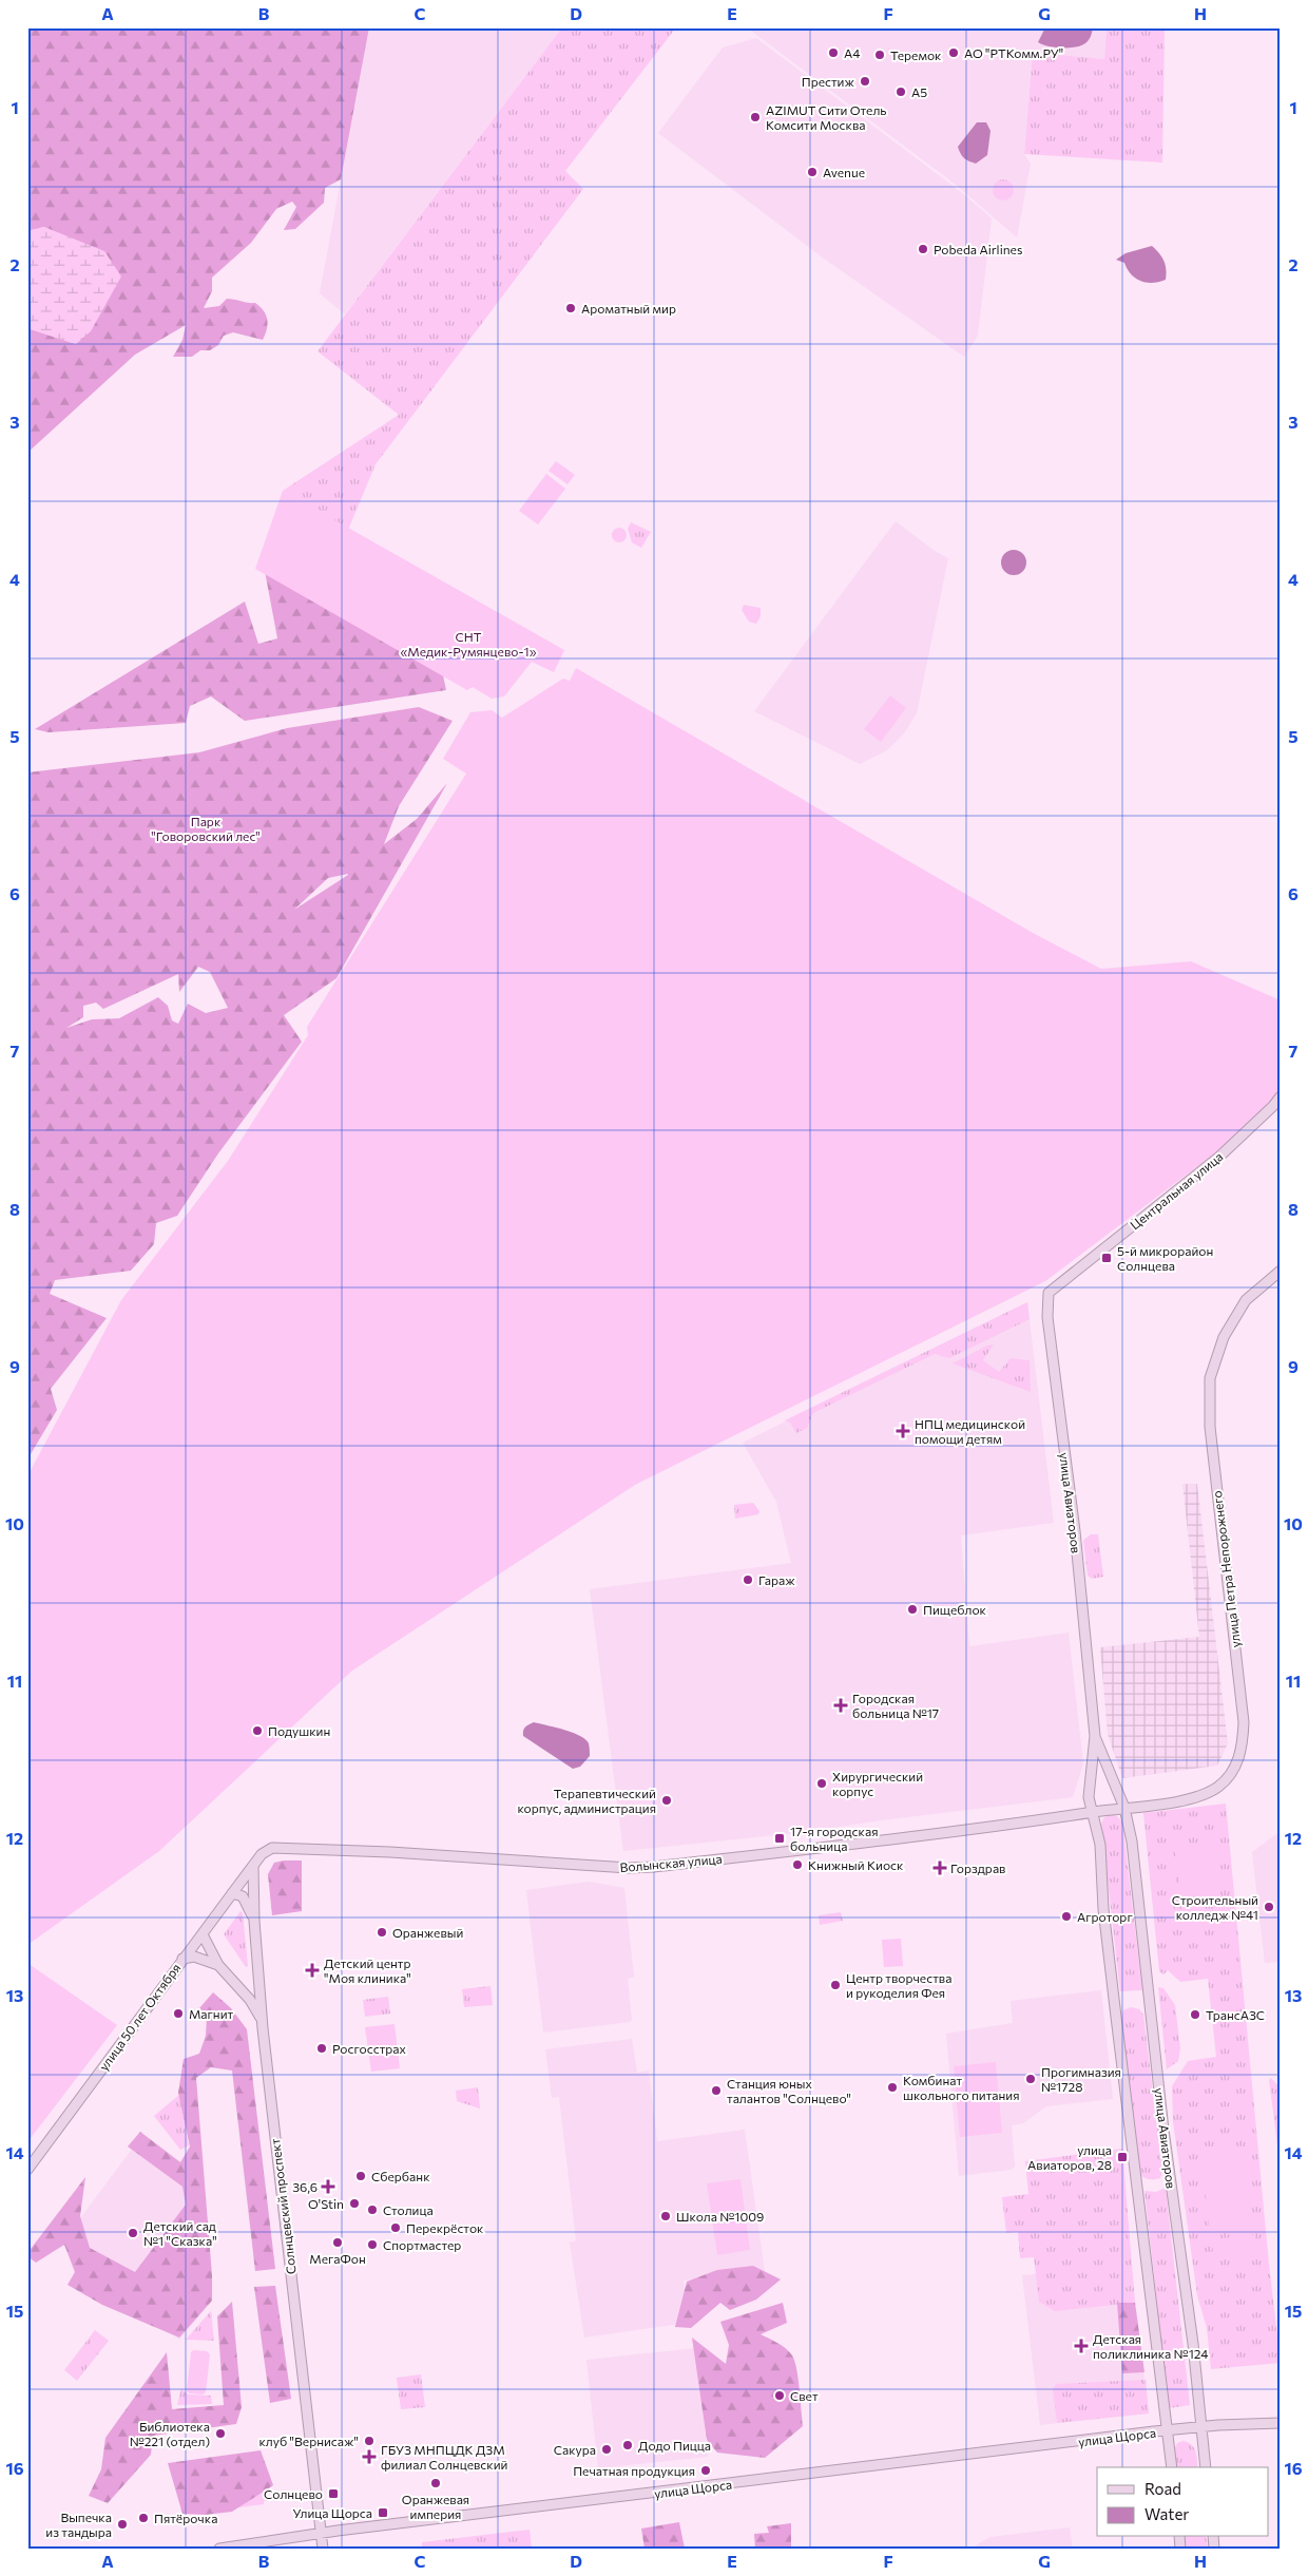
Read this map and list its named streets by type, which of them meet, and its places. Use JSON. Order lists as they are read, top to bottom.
{
  "streets": {
    "street": [
      "Центральная улица",
      "улица Авиаторов",
      "улица Петра Непорожнего",
      "Волынская улица",
      "улица 50 лет Октября",
      "Солнцевский проспект",
      "улица Щорса"
    ]
  },
  "crossings": [
    ["Центральная улица", "улица Авиаторов"],
    ["улица Авиаторов", "улица Петра Непорожнего"],
    ["улица Авиаторов", "Волынская улица"],
    ["улица Авиаторов", "улица Щорса"],
    ["Волынская улица", "улица 50 лет Октября"],
    ["Волынская улица", "Солнцевский проспект"],
    ["улица 50 лет Октября", "Солнцевский проспект"],
    ["Солнцевский проспект", "улица Щорса"]
  ],
  "parks": ["СНТ «Медик-Румянцево-1»", "Парк \"Говоровский лес\""],
  "places": {
    "other": [
      "А4",
      "АО \"РТКомм.РУ\"",
      "Теремок",
      "Престиж",
      "А5",
      "AZIMUT Сити Отель Комсити Москва",
      "Avenue",
      "Pobeda Airlines",
      "Ароматный мир",
      "Гараж",
      "Пищеблок",
      "Подушкин",
      "Хирургический корпус",
      "Терапевтический корпус, администрация",
      "Книжный Киоск",
      "Строительный колледж №41",
      "Агроторг",
      "Оранжевый",
      "Центр творчества и рукоделия Фея",
      "Магнит",
      "ТрансАЗС",
      "Росгосстрах",
      "Прогимназия №1728",
      "Комбинат школьного питания",
      "Станция юных талантов \"Солнцево\"",
      "Сбербанк",
      "O'Stin",
      "Столица",
      "Школа №1009",
      "Перекрёсток",
      "Детский сад №1 \"Сказка\"",
      "МегаФон",
      "Спортмастер",
      "Свет",
      "Библиотека №221 (отдел)",
      "клуб \"Вернисаж\"",
      "Додо Пицца",
      "Сакура",
      "Печатная продукция",
      "Оранжевая империя",
      "Пятёрочка",
      "Выпечка из тандыра"
    ],
    "transit": [
      "5-й микрорайон Солнцева",
      "17-я городская больница",
      "улица Авиаторов, 28",
      "Солнцево",
      "Улица Щорса"
    ],
    "health": [
      "НПЦ медицинской помощи детям",
      "Городская больница №17",
      "Горздрав",
      "Детский центр \"Моя клиника\"",
      "36,6",
      "Детская поликлиника №124",
      "ГБУЗ МНПЦДК ДЗМ филиал Солнцевский"
    ]
  },
  "legend": ["Road", "Water"],
  "grid": {
    "columns": [
      "A",
      "B",
      "C",
      "D",
      "E",
      "F",
      "G",
      "H"
    ],
    "rows": [
      "1",
      "2",
      "3",
      "4",
      "5",
      "6",
      "7",
      "8",
      "9",
      "10",
      "11",
      "12",
      "13",
      "14",
      "15",
      "16"
    ]
  }
}
